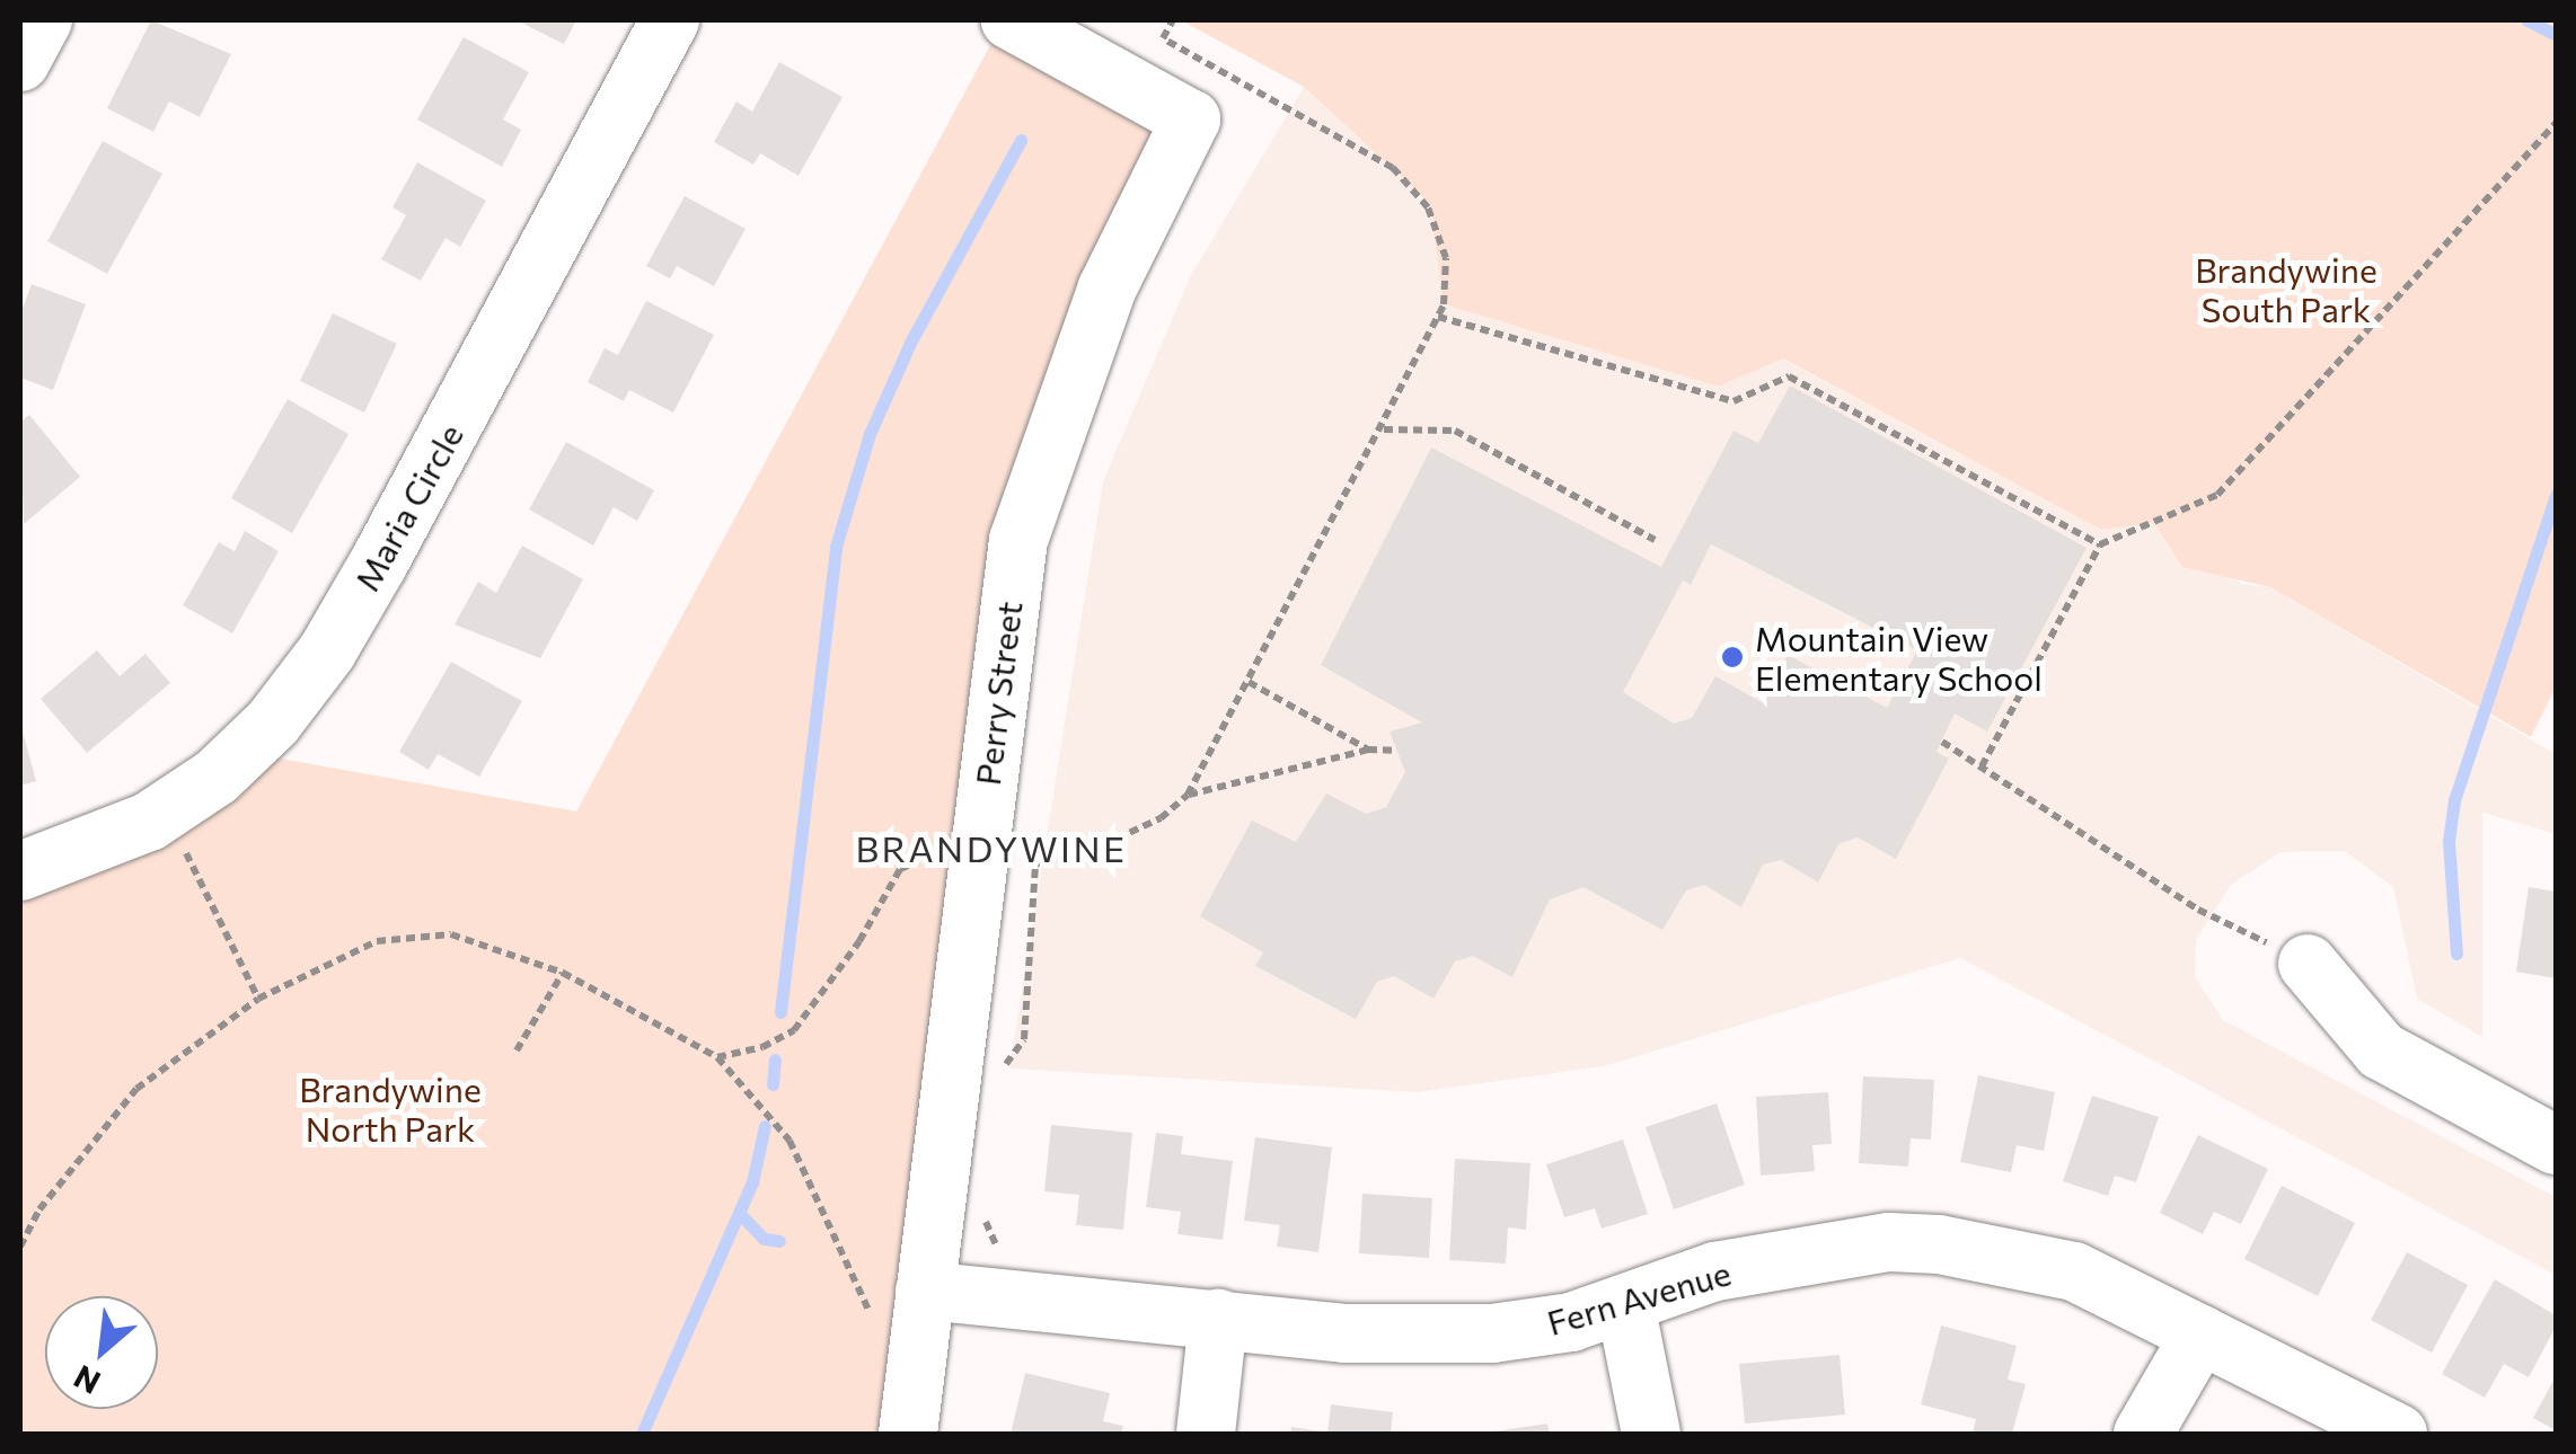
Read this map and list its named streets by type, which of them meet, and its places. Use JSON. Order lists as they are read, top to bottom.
{
  "streets": {
    "street": ["Maria Circle", "Perry Street", "Fern Avenue"]
  },
  "crossings": [
    ["Perry Street", "Fern Avenue"]
  ],
  "districts": ["BRANDYWINE"],
  "parks": ["Brandywine South Park", "Brandywine North Park"],
  "places": ["Mountain View Elementary School"],
  "north": "bottom left"
}
